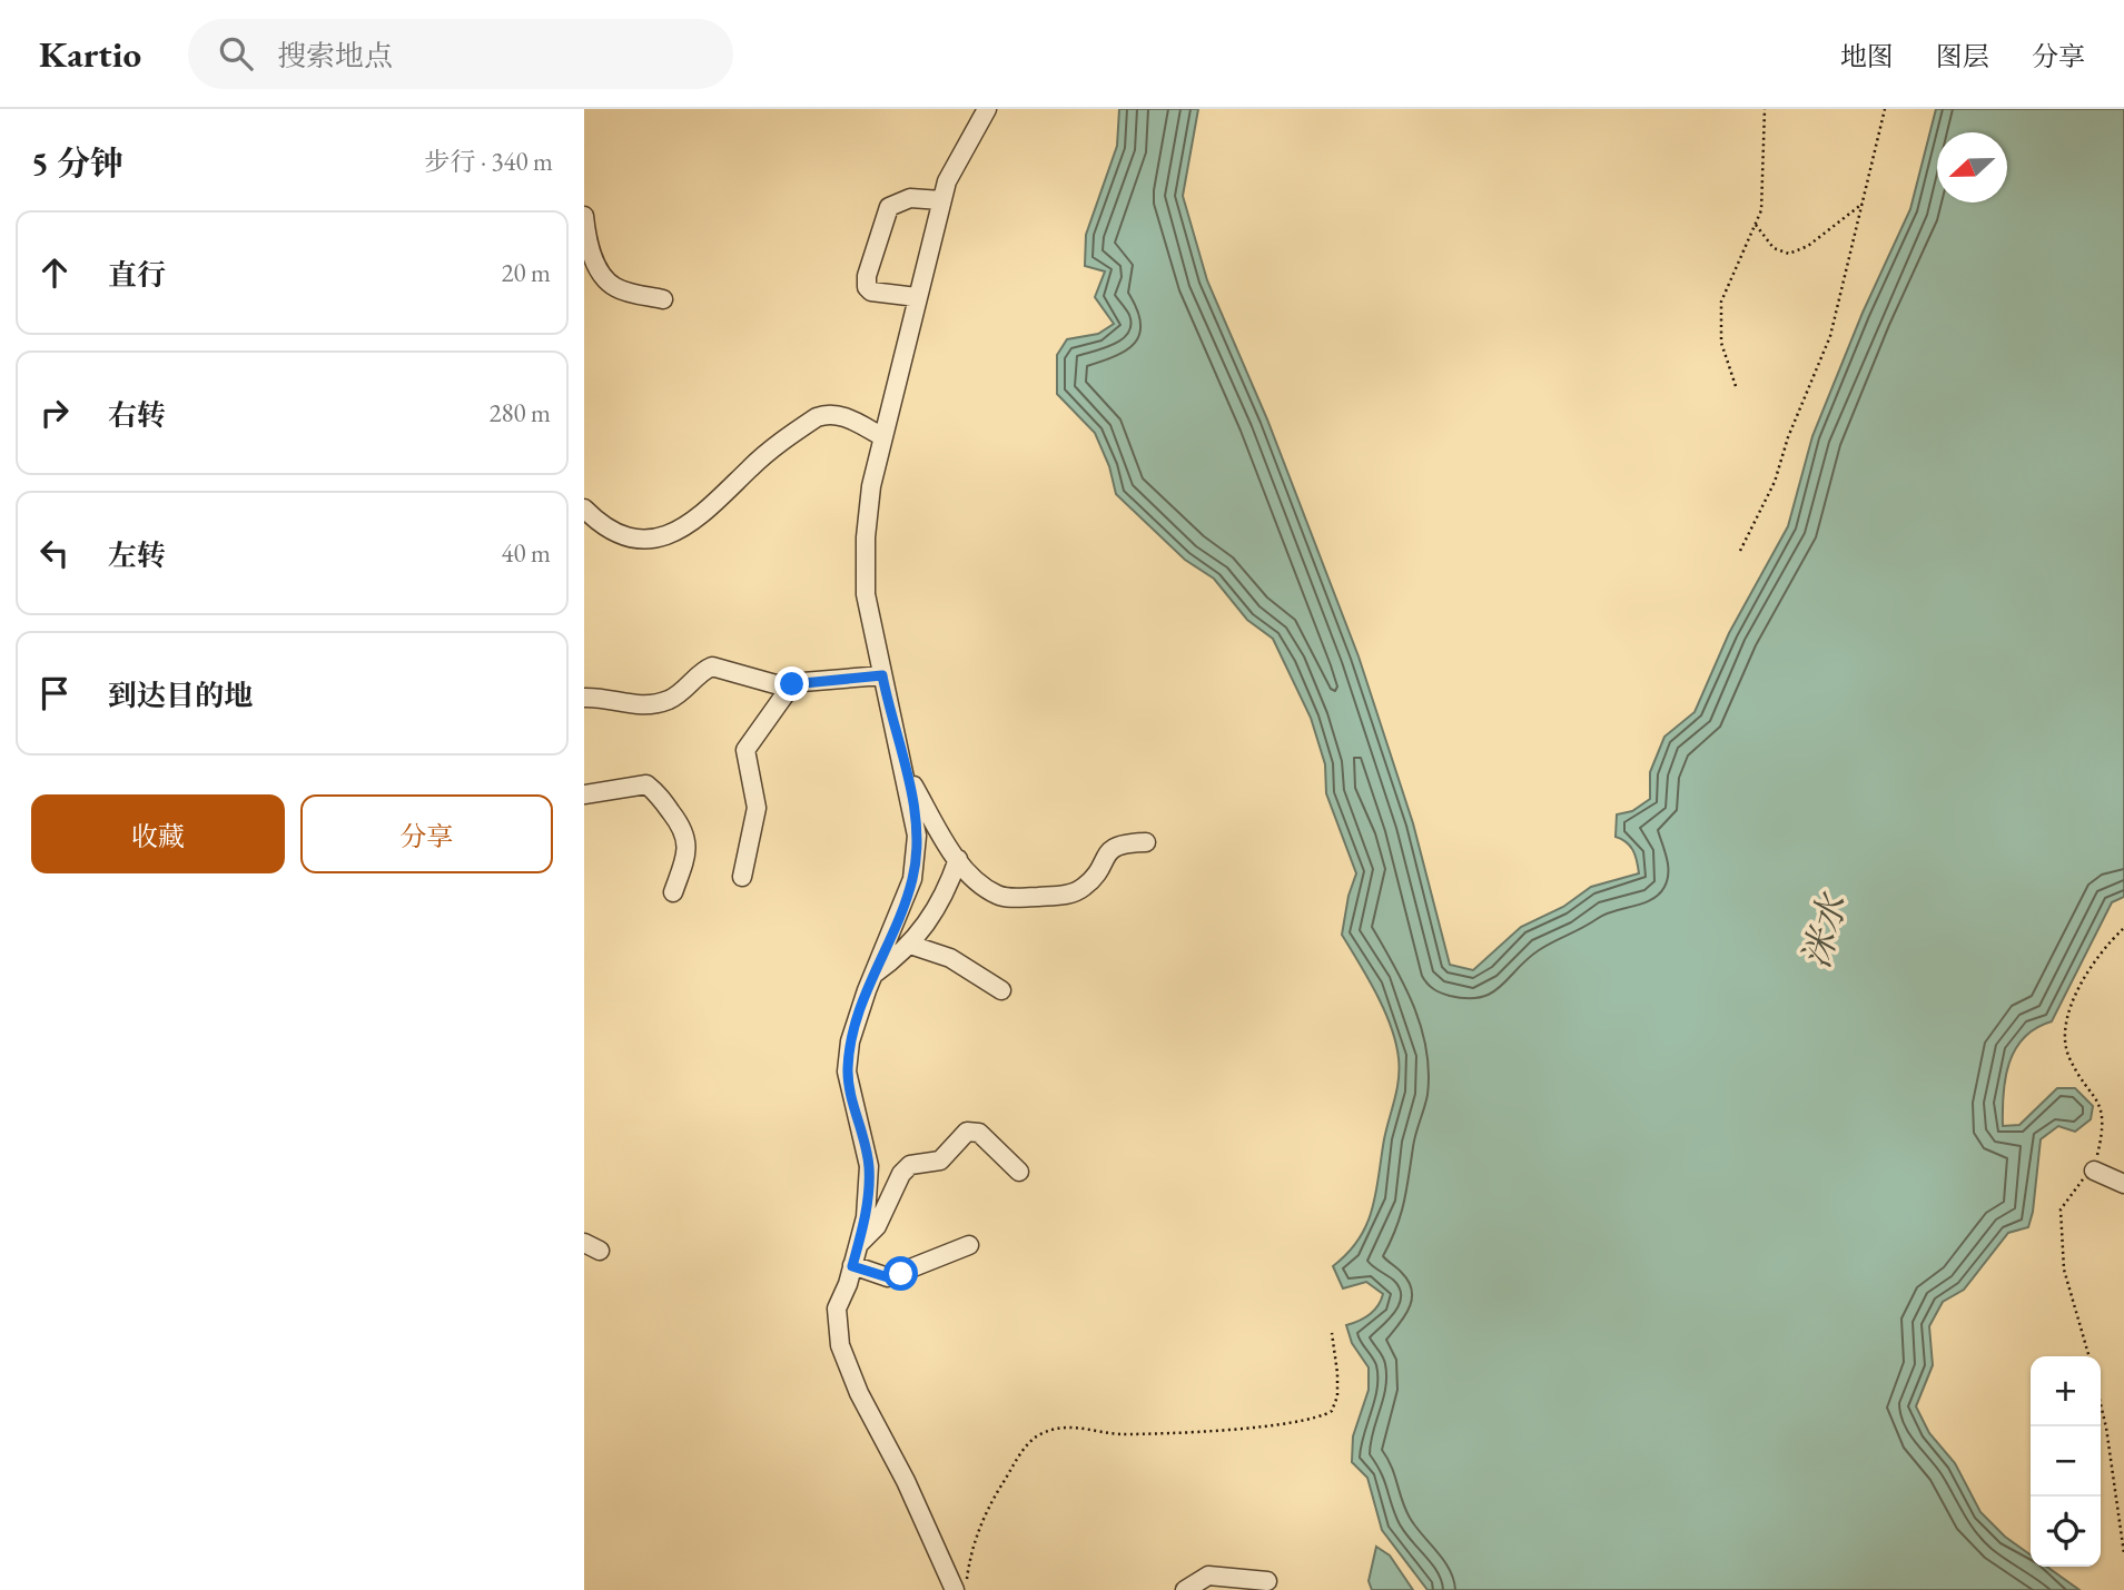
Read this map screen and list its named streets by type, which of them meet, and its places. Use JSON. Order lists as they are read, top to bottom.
{
  "water": ["洣水"],
  "north": "left",
  "page": {
    "header": "Kartio",
    "search": "搜索地点",
    "nav": ["地图", "图层", "分享"],
    "heading": ["5 分钟", "步行 · 340 m"],
    "list": [
      ["直行", "20 m"],
      ["右转", "280 m"],
      ["左转", "40 m"],
      "到达目的地"
    ],
    "buttons": ["收藏", "分享"],
    "map_buttons": ["+", "−"]
  }
}
